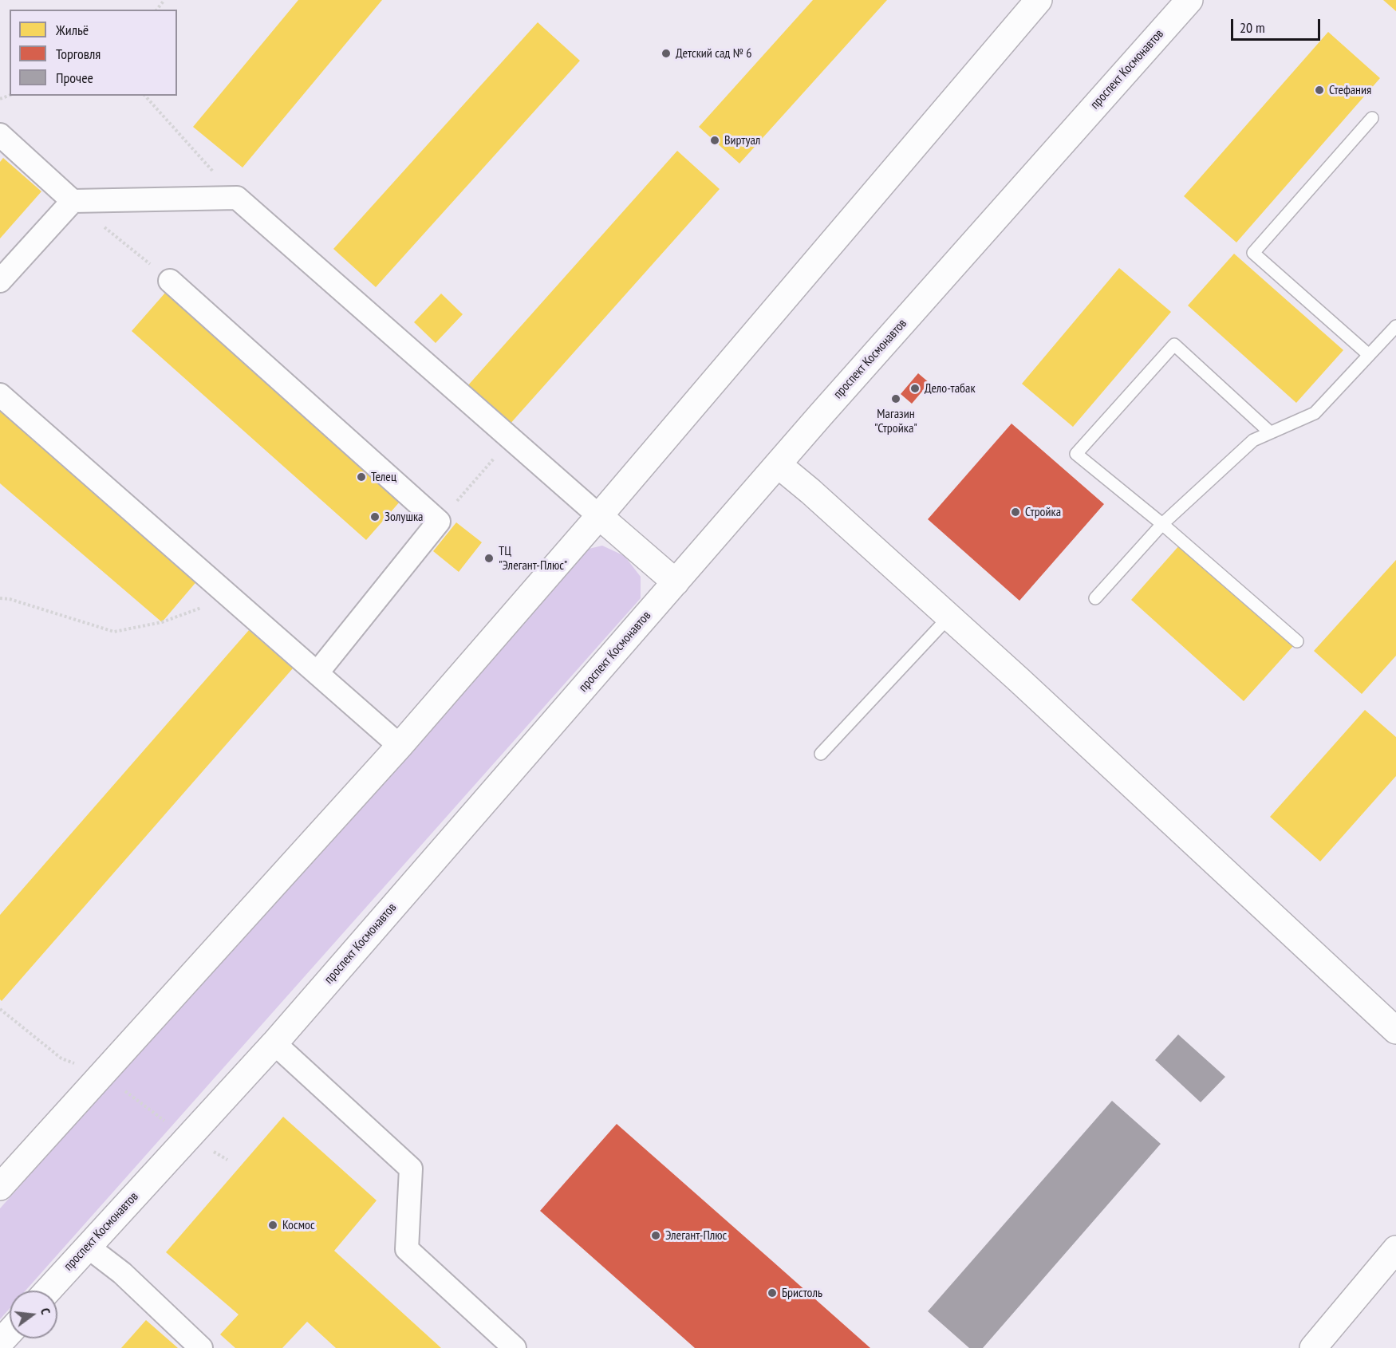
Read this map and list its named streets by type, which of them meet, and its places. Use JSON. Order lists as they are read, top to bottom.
{
  "streets": {
    "main road": ["проспект Космонавтов"]
  },
  "places": [
    "Детский сад № 6",
    "Стефания",
    "Виртуал",
    "Дело-табак",
    "Магазин \"Стройка\"",
    "Телец",
    "Стройка",
    "Золушка",
    "ТЦ \"Элегант-Плюс\"",
    "Космос",
    "Элегант-Плюс",
    "Бристоль"
  ],
  "legend": ["Жильё", "Торговля", "Прочее"],
  "scale_bar": "20 m",
  "north": "right"
}
